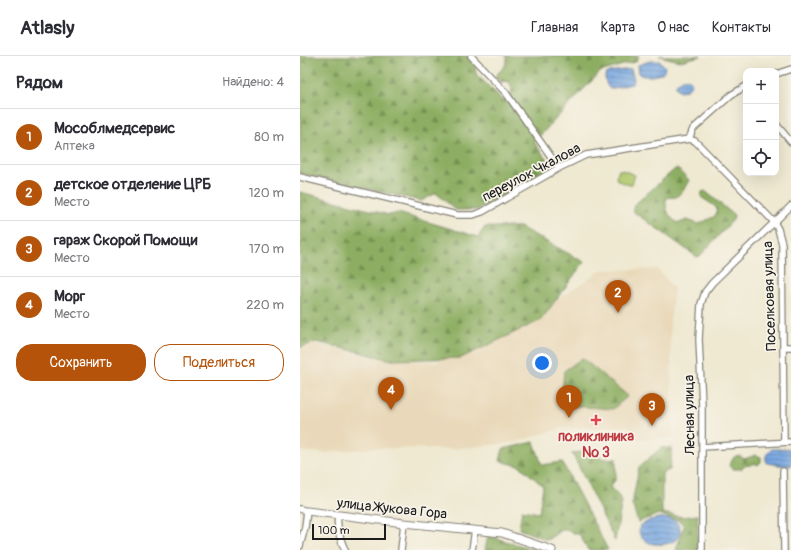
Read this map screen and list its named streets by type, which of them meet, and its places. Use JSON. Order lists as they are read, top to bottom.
{
  "streets": {
    "street": [
      "переулок Чкалова",
      "Поселковая улица",
      "Лесная улица",
      "улица Жукова Гора"
    ]
  },
  "crossings": [
    ["переулок Чкалова", "Поселковая улица"],
    ["Поселковая улица", "Лесная улица"]
  ],
  "places": {
    "health": ["поликлиника № 3"]
  },
  "scale_bar": "100 m",
  "page": {
    "header": "Atlasly",
    "nav": [
      "Главная",
      "Карта",
      "О нас",
      "Контакты"
    ],
    "heading": ["Рядом", "Найдено: 4"],
    "map_buttons": ["+", "−"],
    "list": [
      {
        "mark": "1",
        "name": "Мособлмедсервис",
        "note": "Аптека",
        "value": "80 m"
      },
      {
        "mark": "2",
        "name": "детское отделение ЦРБ",
        "note": "Место",
        "value": "120 m"
      },
      {
        "mark": "3",
        "name": "гараж Скорой Помощи",
        "note": "Место",
        "value": "170 m"
      },
      {
        "mark": "4",
        "name": "Морг",
        "note": "Место",
        "value": "220 m"
      }
    ],
    "pins": [
      "2",
      "4",
      "1",
      "3"
    ],
    "buttons": ["Сохранить", "Поделиться"],
    "scale": "100 m"
  }
}
